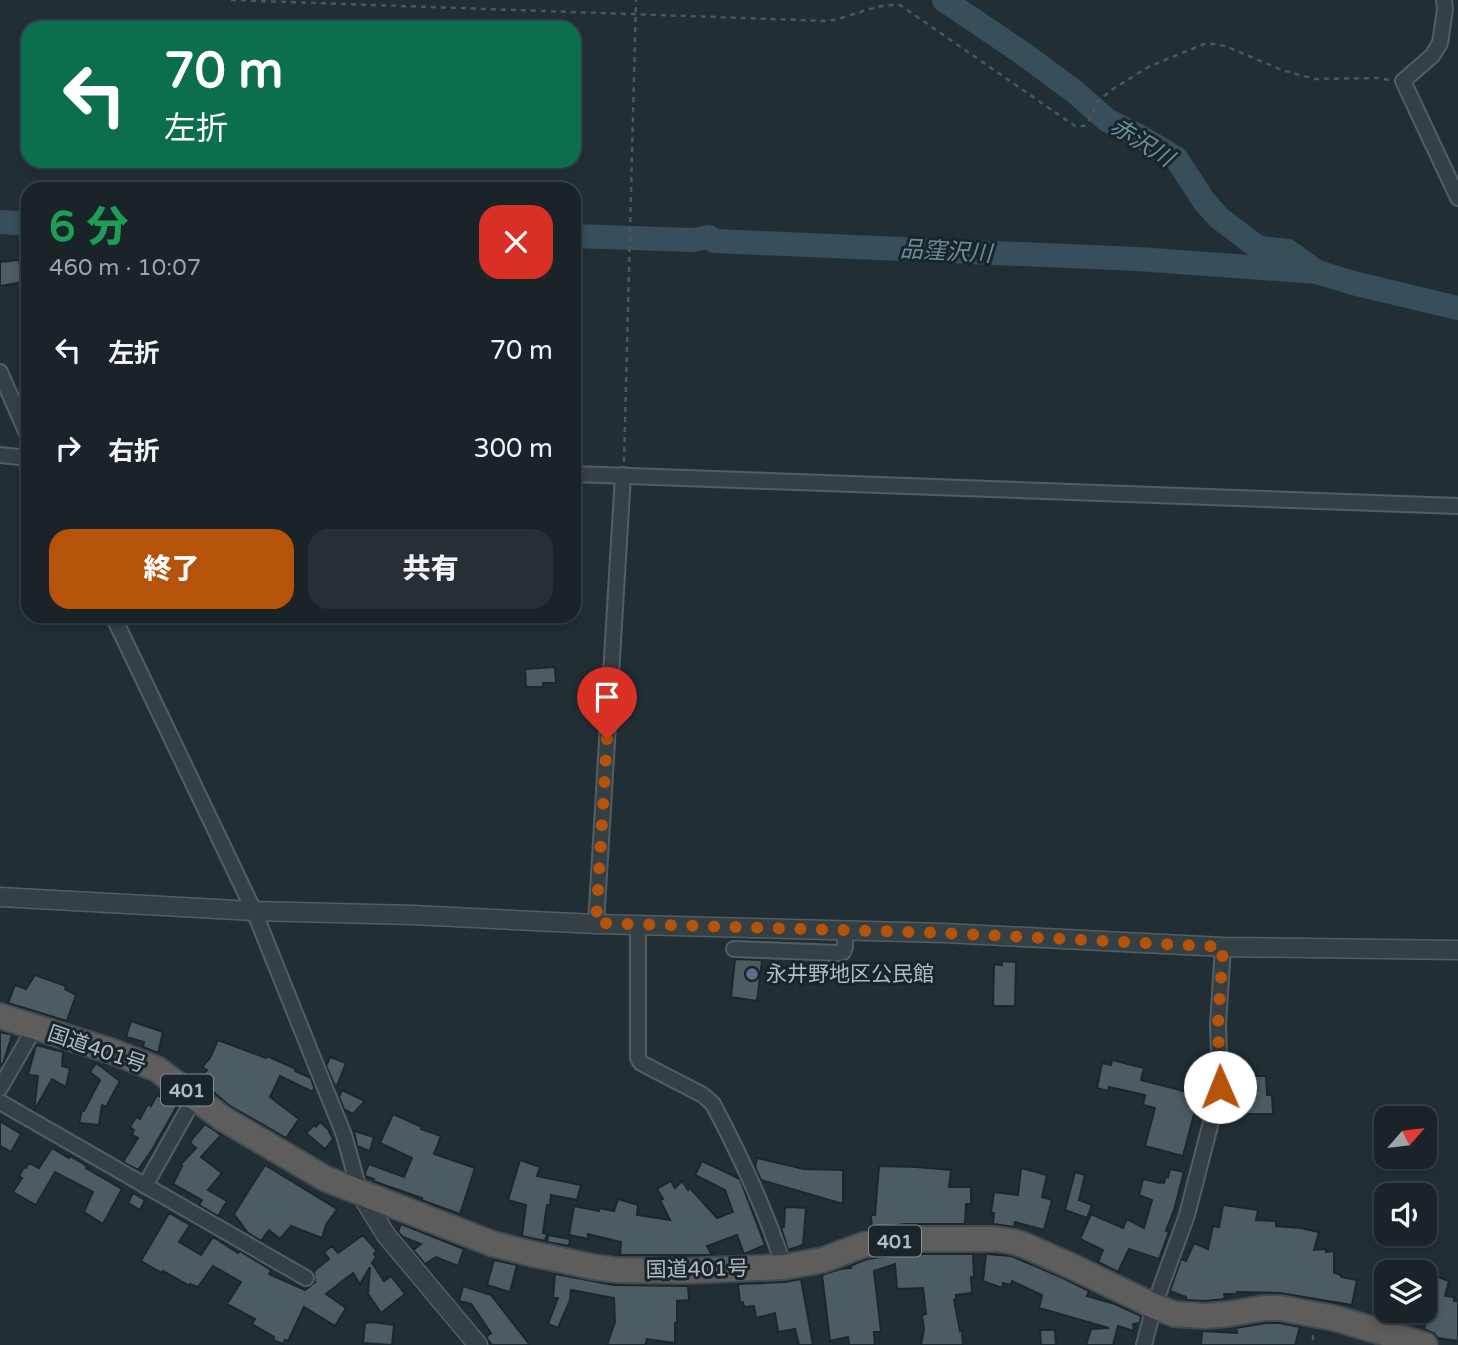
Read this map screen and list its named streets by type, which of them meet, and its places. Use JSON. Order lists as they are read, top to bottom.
{
  "streets": {
    "highway": ["国道401号", "401"]
  },
  "water": ["赤沢川", "品窪沢川"],
  "places": ["永井野地区公民館"],
  "north": "top right",
  "page": {
    "turn": ["70 m", "左折"],
    "heading": ["6 分", "460 m · 10:07"],
    "list": [
      {
        "name": "左折",
        "value": "70 m"
      },
      {
        "name": "右折",
        "value": "300 m"
      }
    ],
    "buttons": ["終了", "共有"]
  }
}
